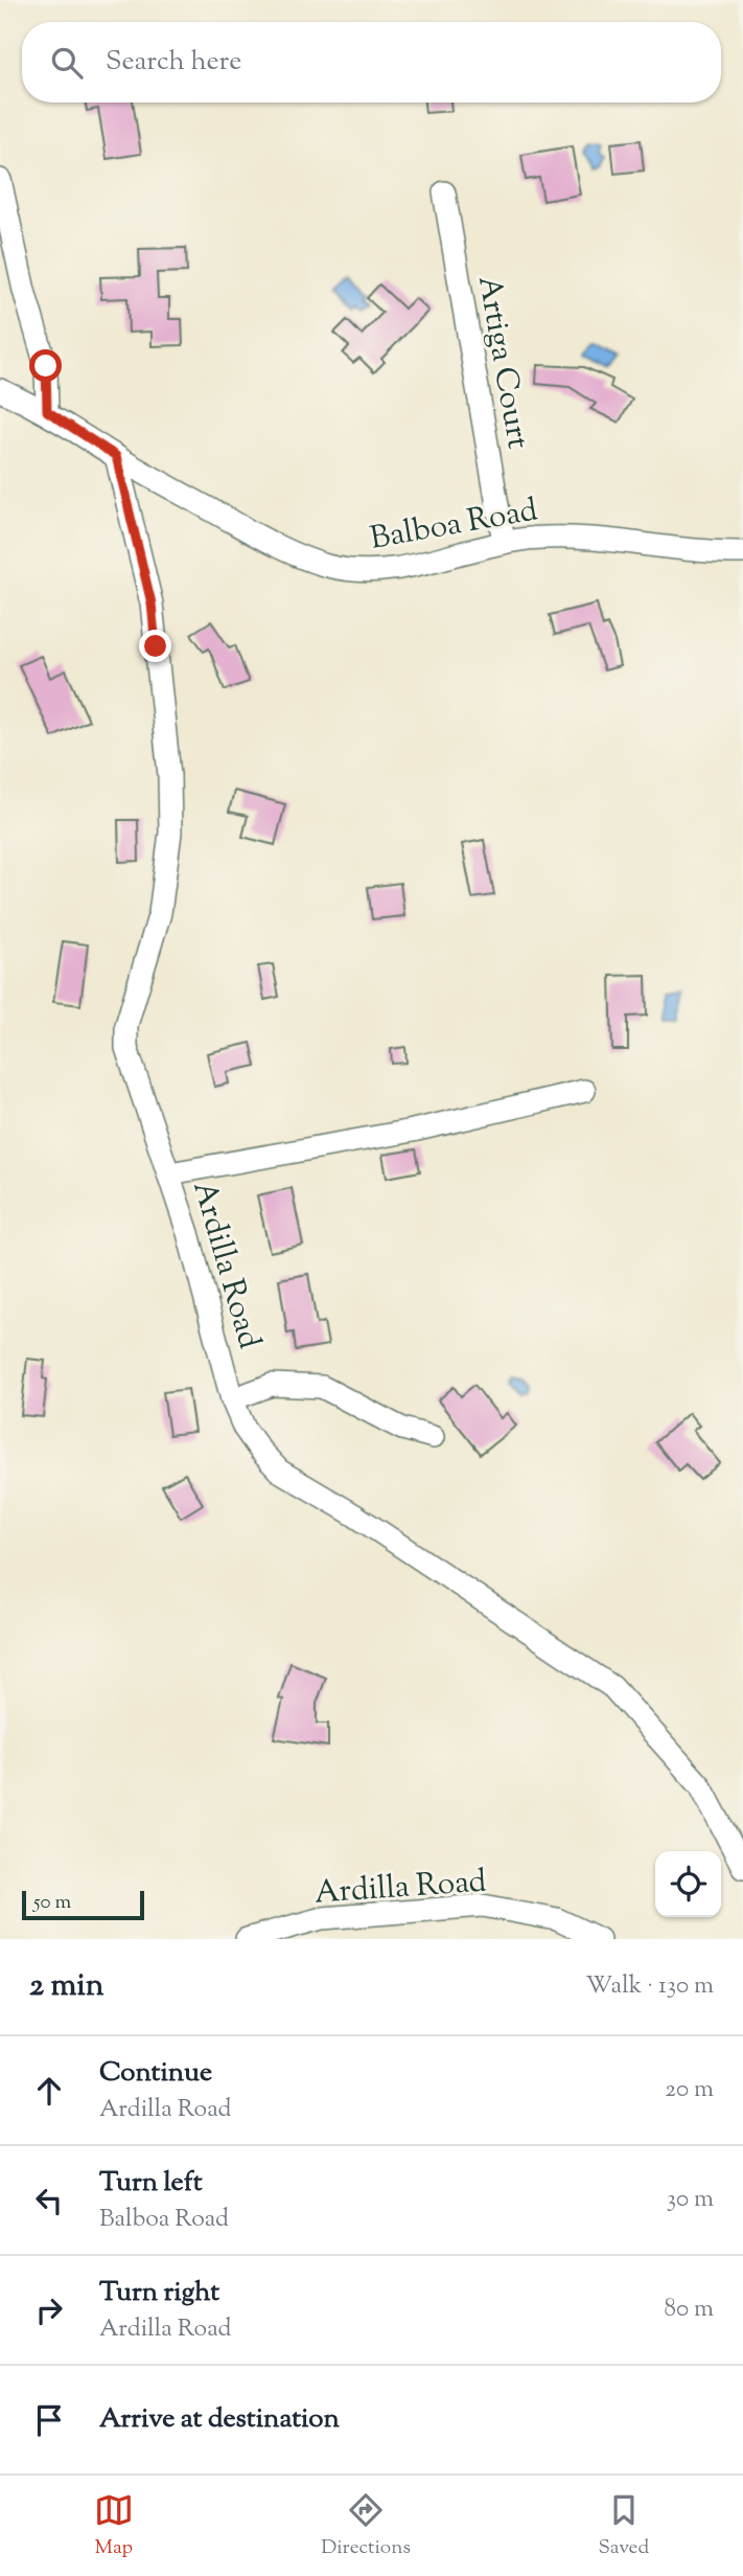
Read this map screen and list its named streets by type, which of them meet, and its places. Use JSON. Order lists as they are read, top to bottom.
{
  "streets": {
    "street": ["Artiga Court", "Balboa Road", "Ardilla Road"]
  },
  "crossings": [
    ["Artiga Court", "Balboa Road"],
    ["Balboa Road", "Ardilla Road"]
  ],
  "scale_bar": "50 m",
  "page": {
    "search": "Search here",
    "scale": "50 m",
    "heading": ["2 min", "Walk · 130 m"],
    "list": [
      ["Continue", "Ardilla Road", "20 m"],
      ["Turn left", "Balboa Road", "30 m"],
      ["Turn right", "Ardilla Road", "80 m"],
      "Arrive at destination"
    ],
    "nav": ["Map", "Directions", "Saved"]
  }
}
